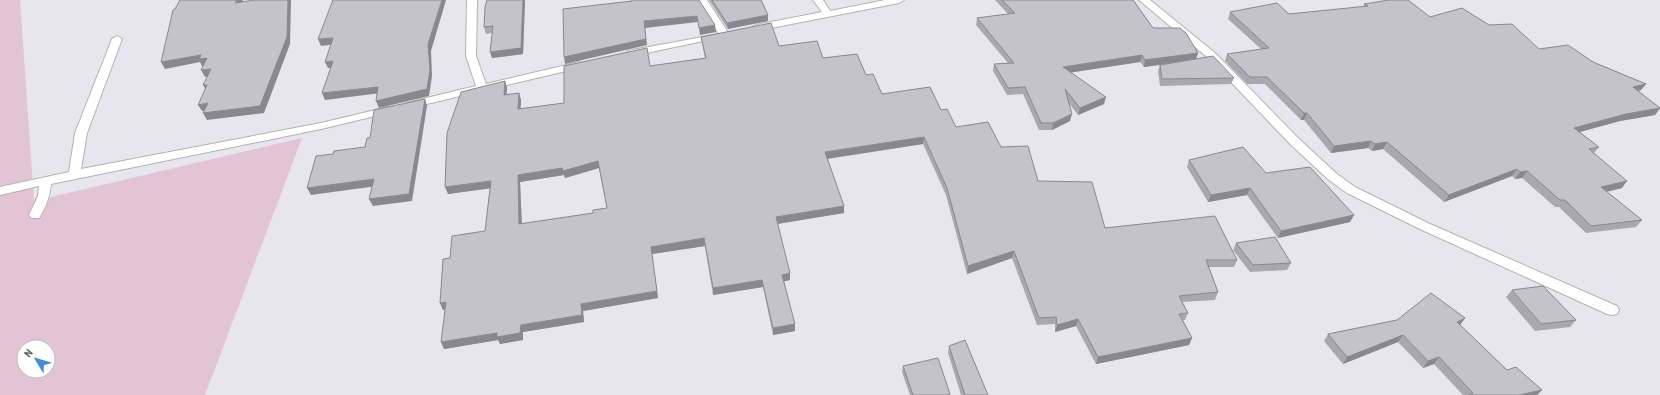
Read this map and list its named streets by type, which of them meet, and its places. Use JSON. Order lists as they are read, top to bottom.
{
  "north": "top left"
}
